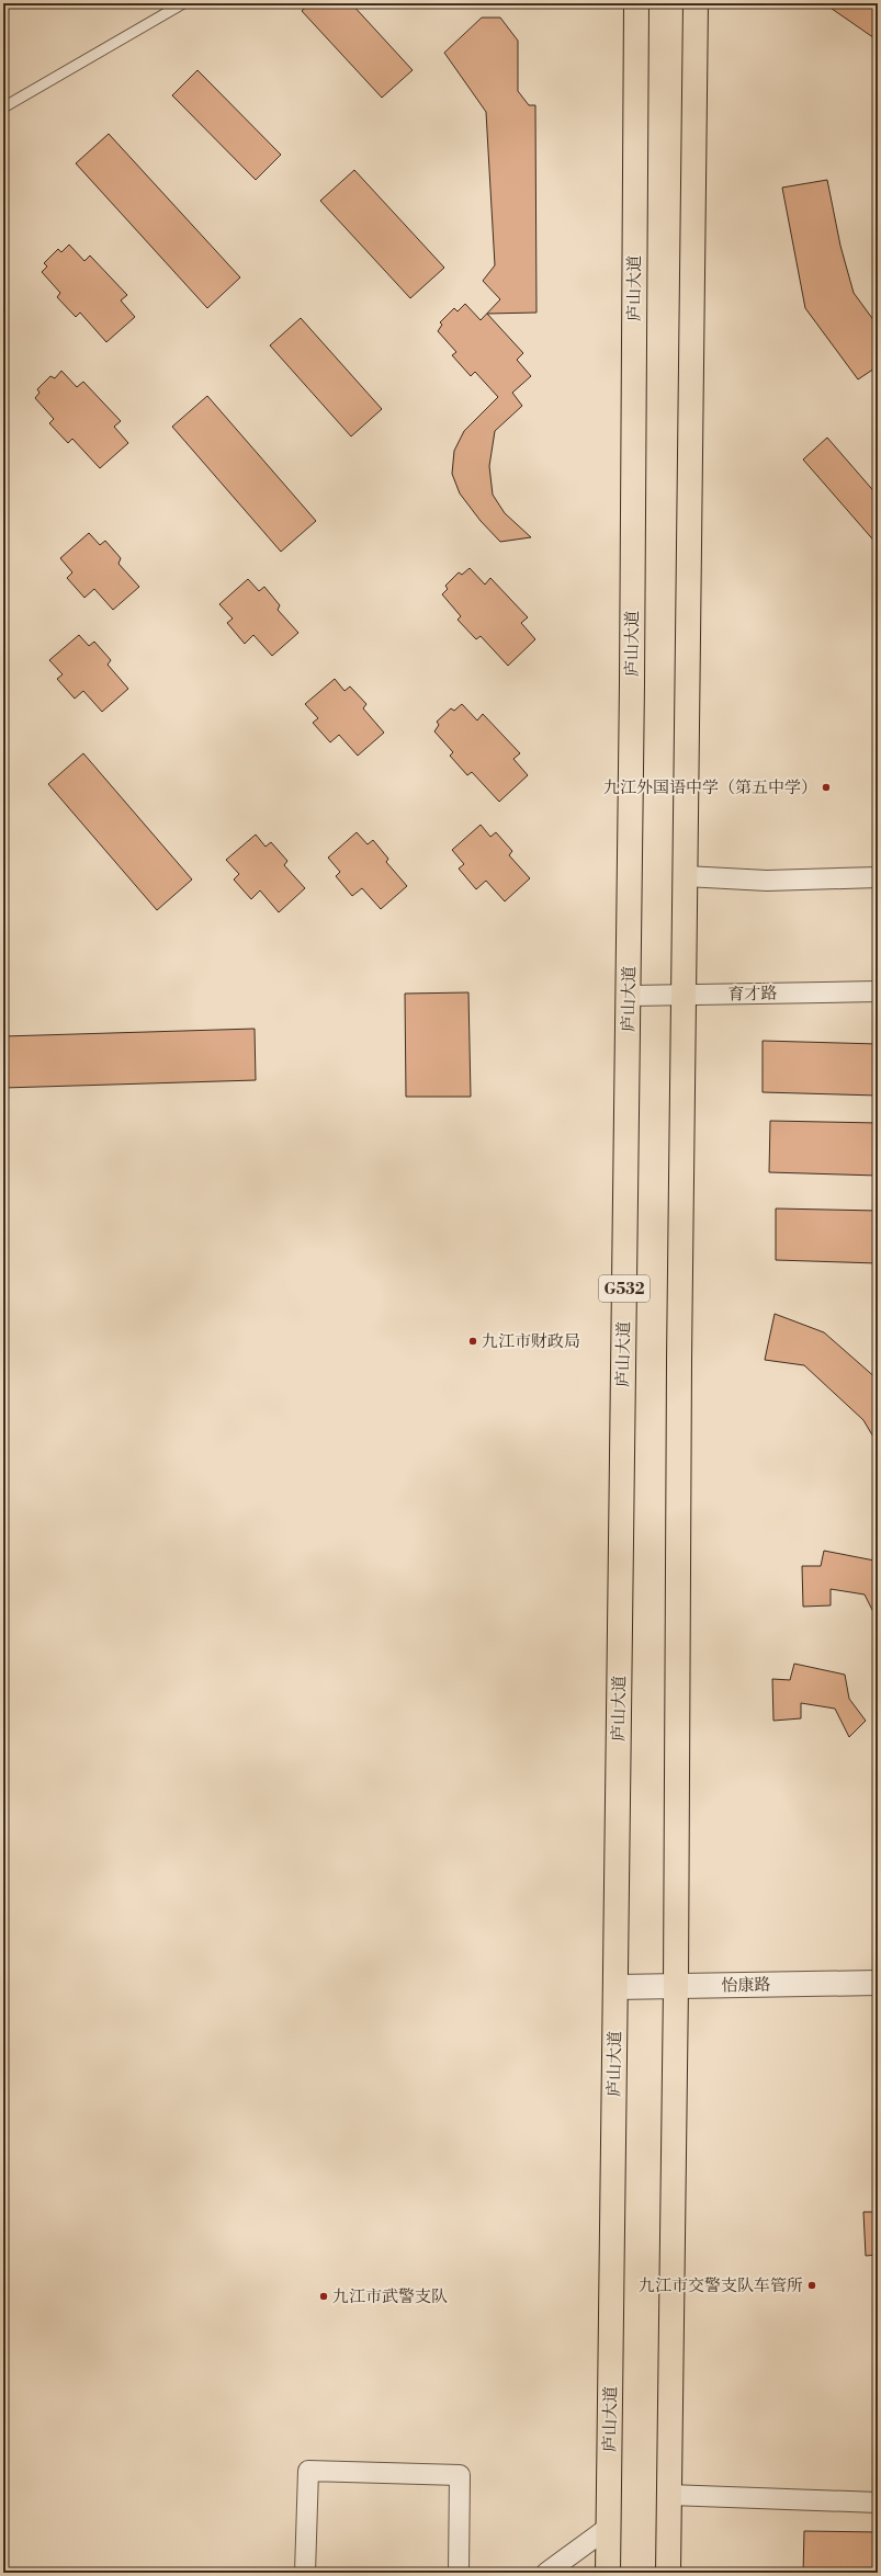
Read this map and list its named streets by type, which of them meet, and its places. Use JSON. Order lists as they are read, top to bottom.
{
  "streets": {
    "highway": ["庐山大道", "G532"],
    "street": ["育才路", "怡康路"]
  },
  "crossings": [
    ["庐山大道", "育才路"],
    ["庐山大道", "怡康路"]
  ],
  "places": [
    "九江外国语中学（第五中学）",
    "九江市财政局",
    "九江市交警支队车管所",
    "九江市武警支队"
  ]
}
